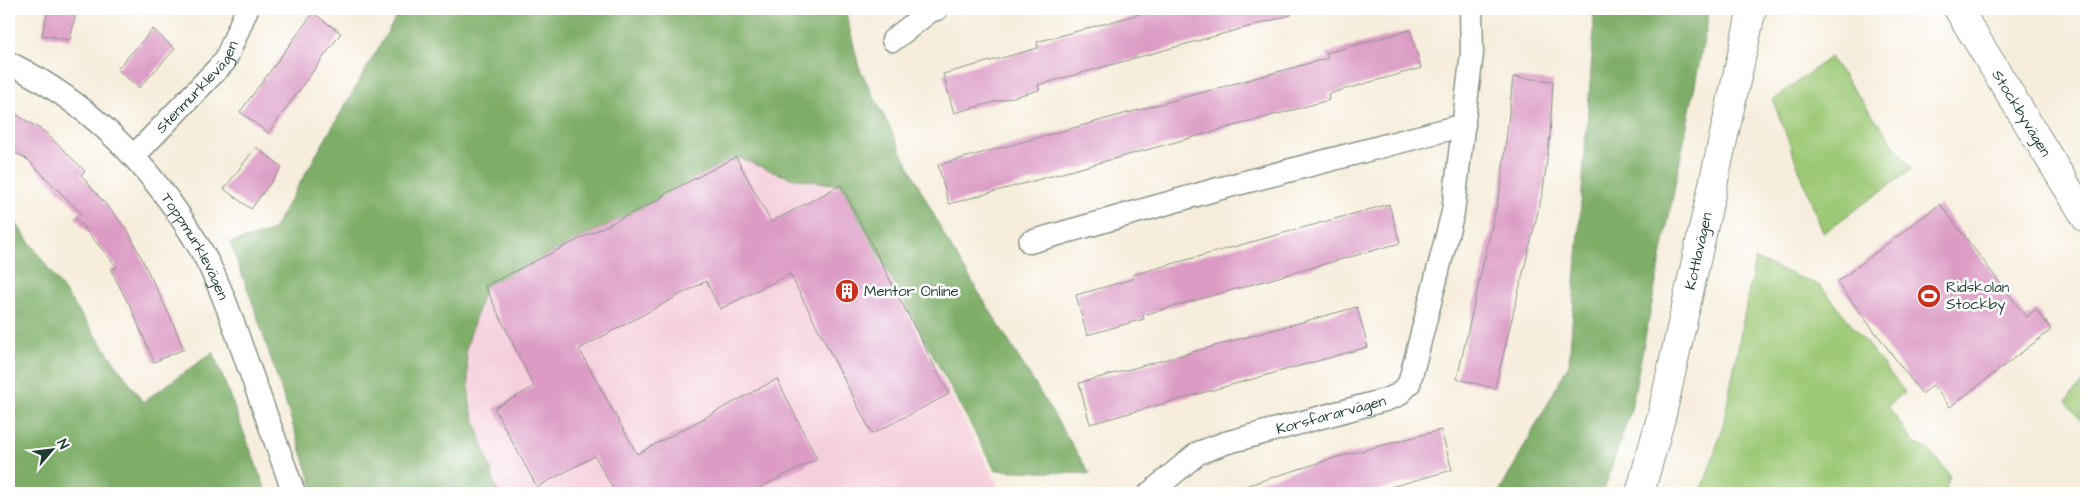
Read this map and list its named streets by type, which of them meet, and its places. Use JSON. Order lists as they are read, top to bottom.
{
  "streets": {
    "street": [
      "Stenmurklevägen",
      "Stockbyvägen",
      "Toppmurklevägen",
      "Kottlavägen",
      "Korsfararvägen"
    ]
  },
  "crossings": [
    ["Stenmurklevägen", "Toppmurklevägen"]
  ],
  "places": {
    "building": ["Mentor Online"],
    "sports": ["Ridskolan Stockby"]
  },
  "north": "top right"
}
